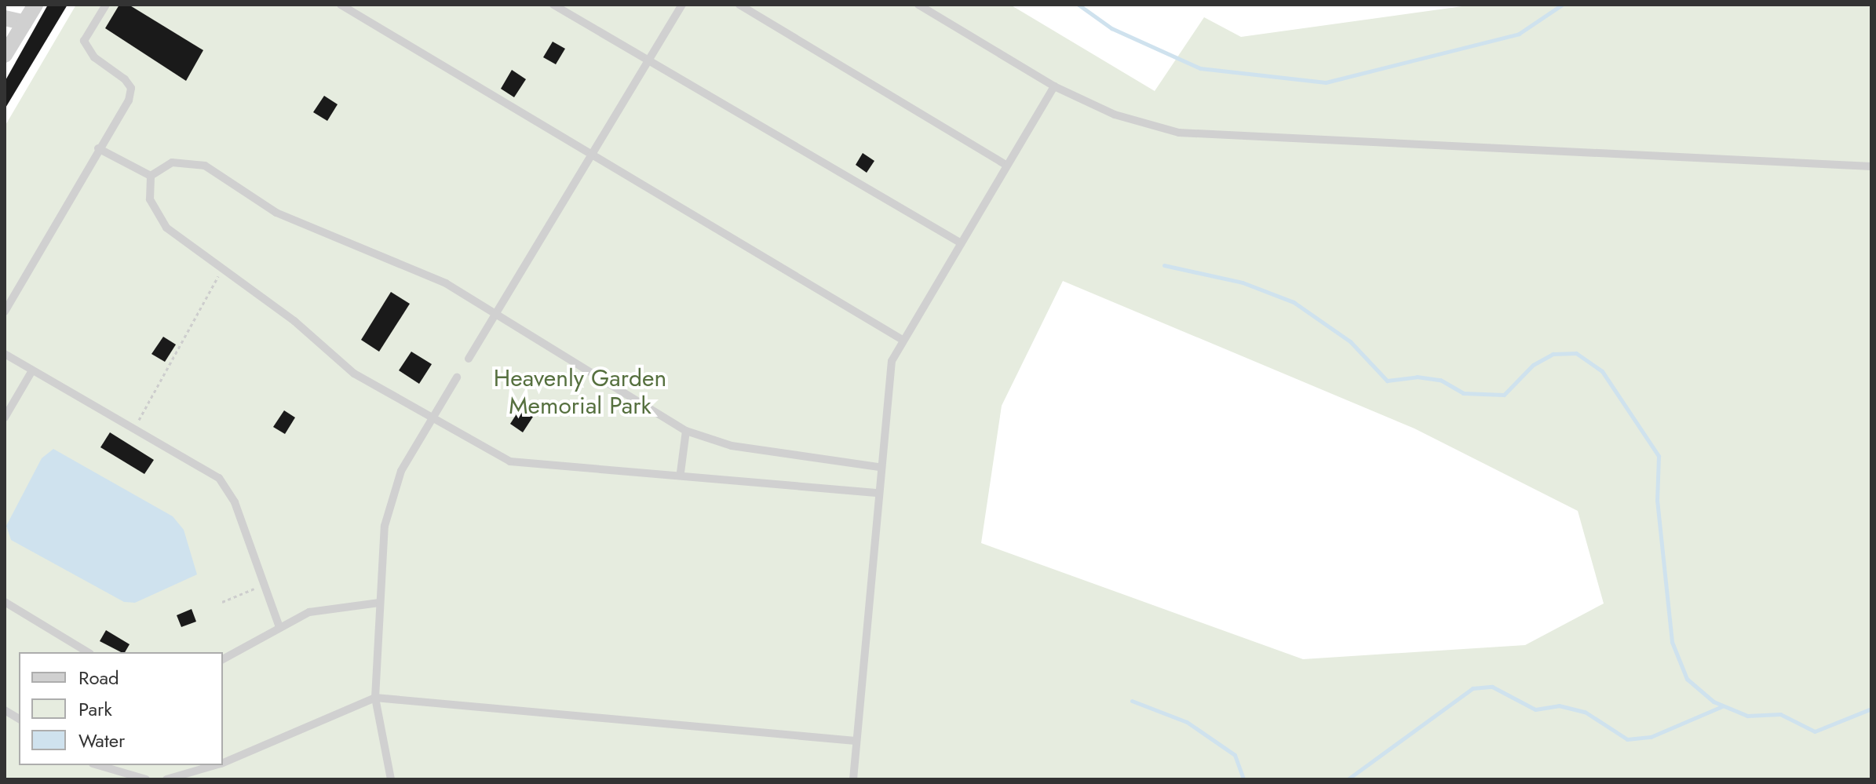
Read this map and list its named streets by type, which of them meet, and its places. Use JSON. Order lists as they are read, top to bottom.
{
  "parks": ["Heavenly Garden Memorial Park"],
  "legend": ["Road", "Park", "Water"]
}
